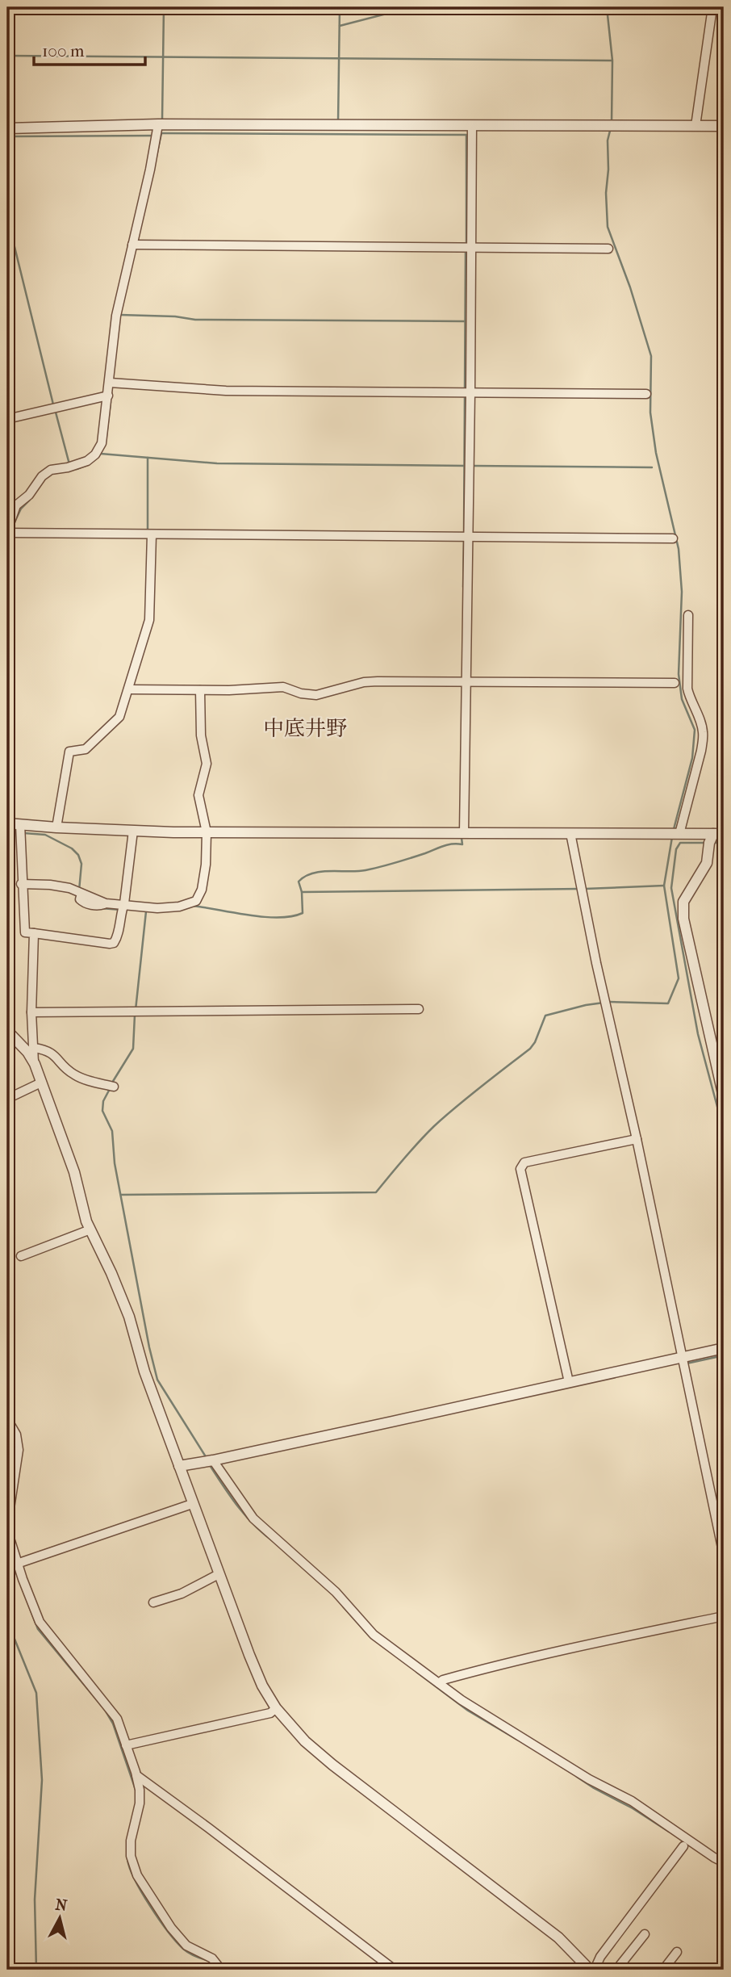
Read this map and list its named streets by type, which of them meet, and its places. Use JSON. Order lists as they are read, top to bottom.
{
  "districts": ["中底井野"],
  "scale_bar": "100 m",
  "north": "top"
}
